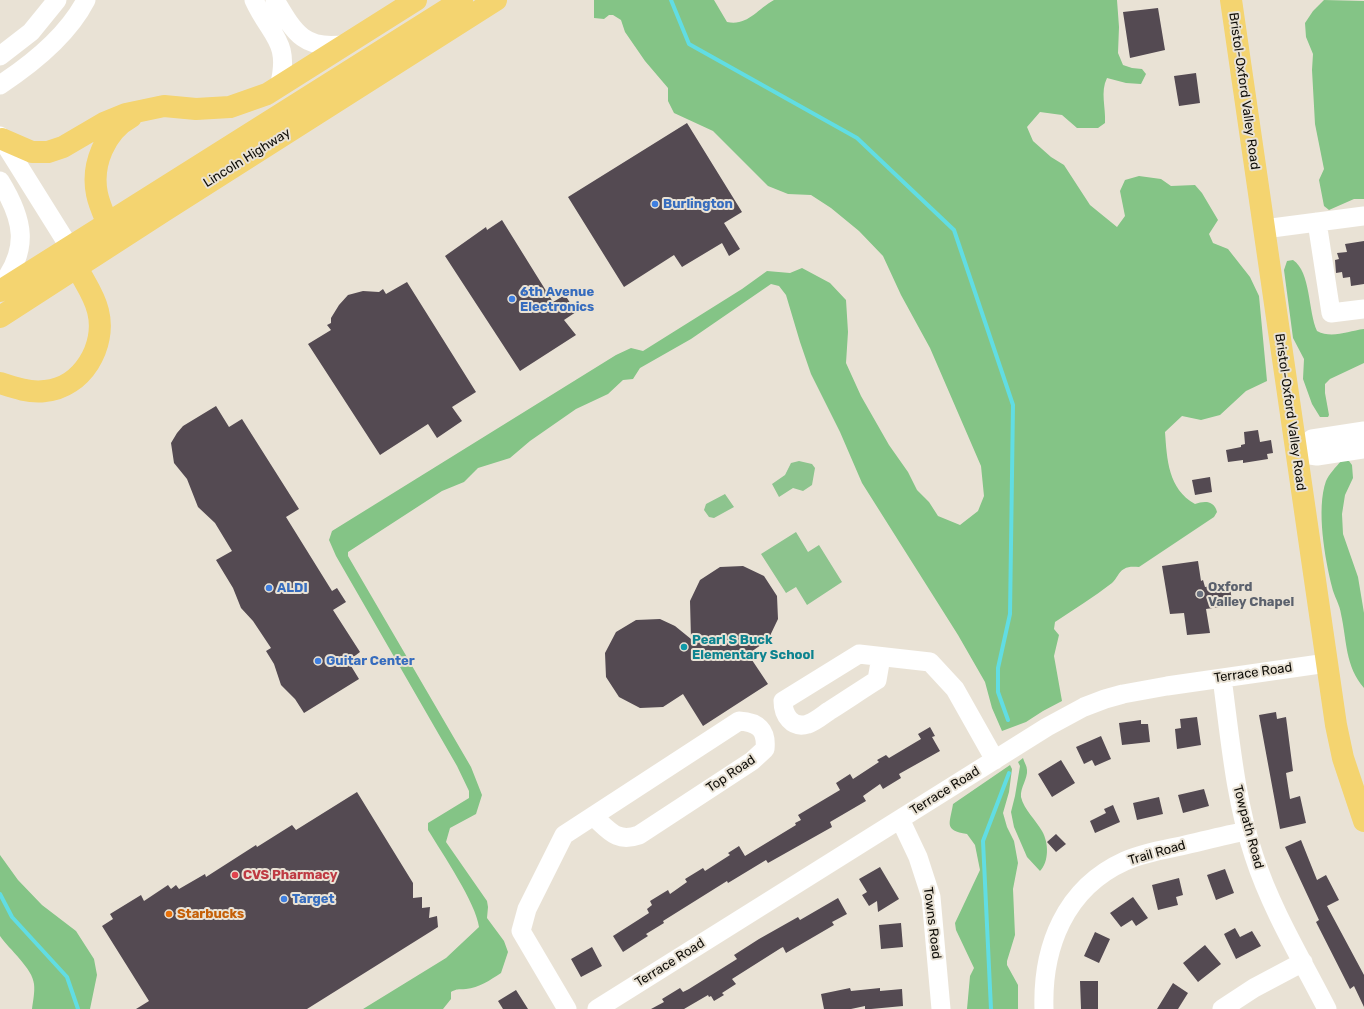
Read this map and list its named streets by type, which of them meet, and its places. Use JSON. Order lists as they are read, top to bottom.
{
  "streets": {
    "main road": ["Bristol-Oxford Valley Road", "Lincoln Highway"],
    "street": [
      "Terrace Road",
      "Top Road",
      "Towpath Road",
      "Trail Road",
      "Towns Road"
    ]
  },
  "crossings": [
    ["Bristol-Oxford Valley Road", "Terrace Road"],
    ["Terrace Road", "Towpath Road"],
    ["Terrace Road", "Towns Road"],
    ["Towpath Road", "Trail Road"]
  ],
  "places": [
    "Burlington",
    "6th Avenue Electronics",
    "ALDI",
    "Oxford Valley Chapel",
    "Pearl S Buck Elementary School",
    "Guitar Center",
    "CVS Pharmacy",
    "Target",
    "Starbucks"
  ]
}
